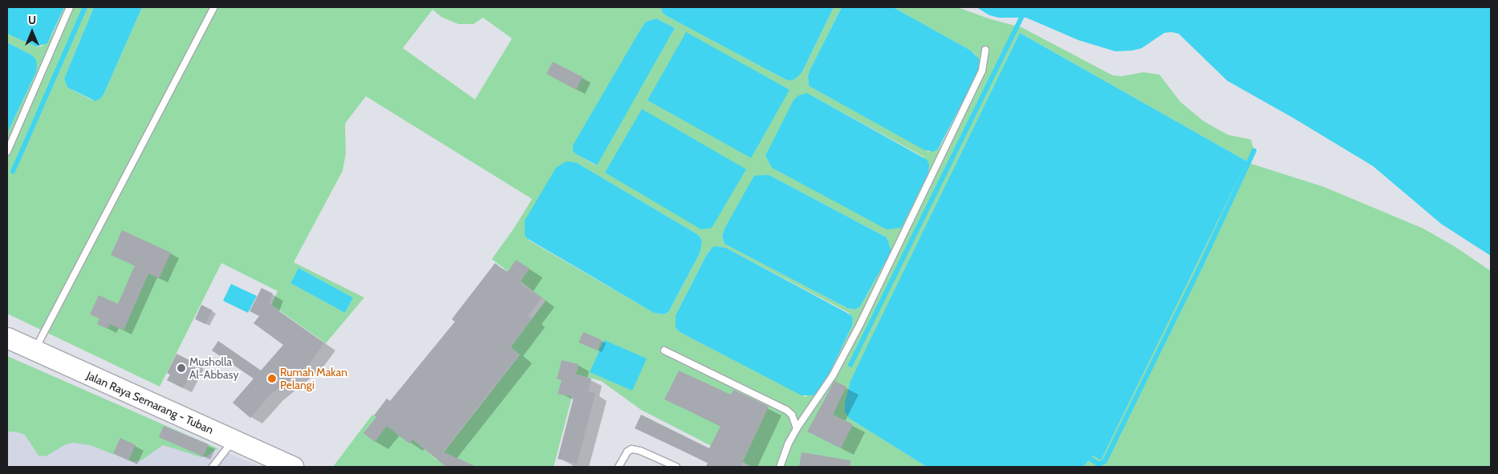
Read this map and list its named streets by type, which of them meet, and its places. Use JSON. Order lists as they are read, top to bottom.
{
  "streets": {
    "highway": ["Jalan Raya Semarang - Tuban"]
  },
  "places": ["Musholla Al-Abbasy", "Rumah Makan Pelangi"],
  "north": "top"
}
